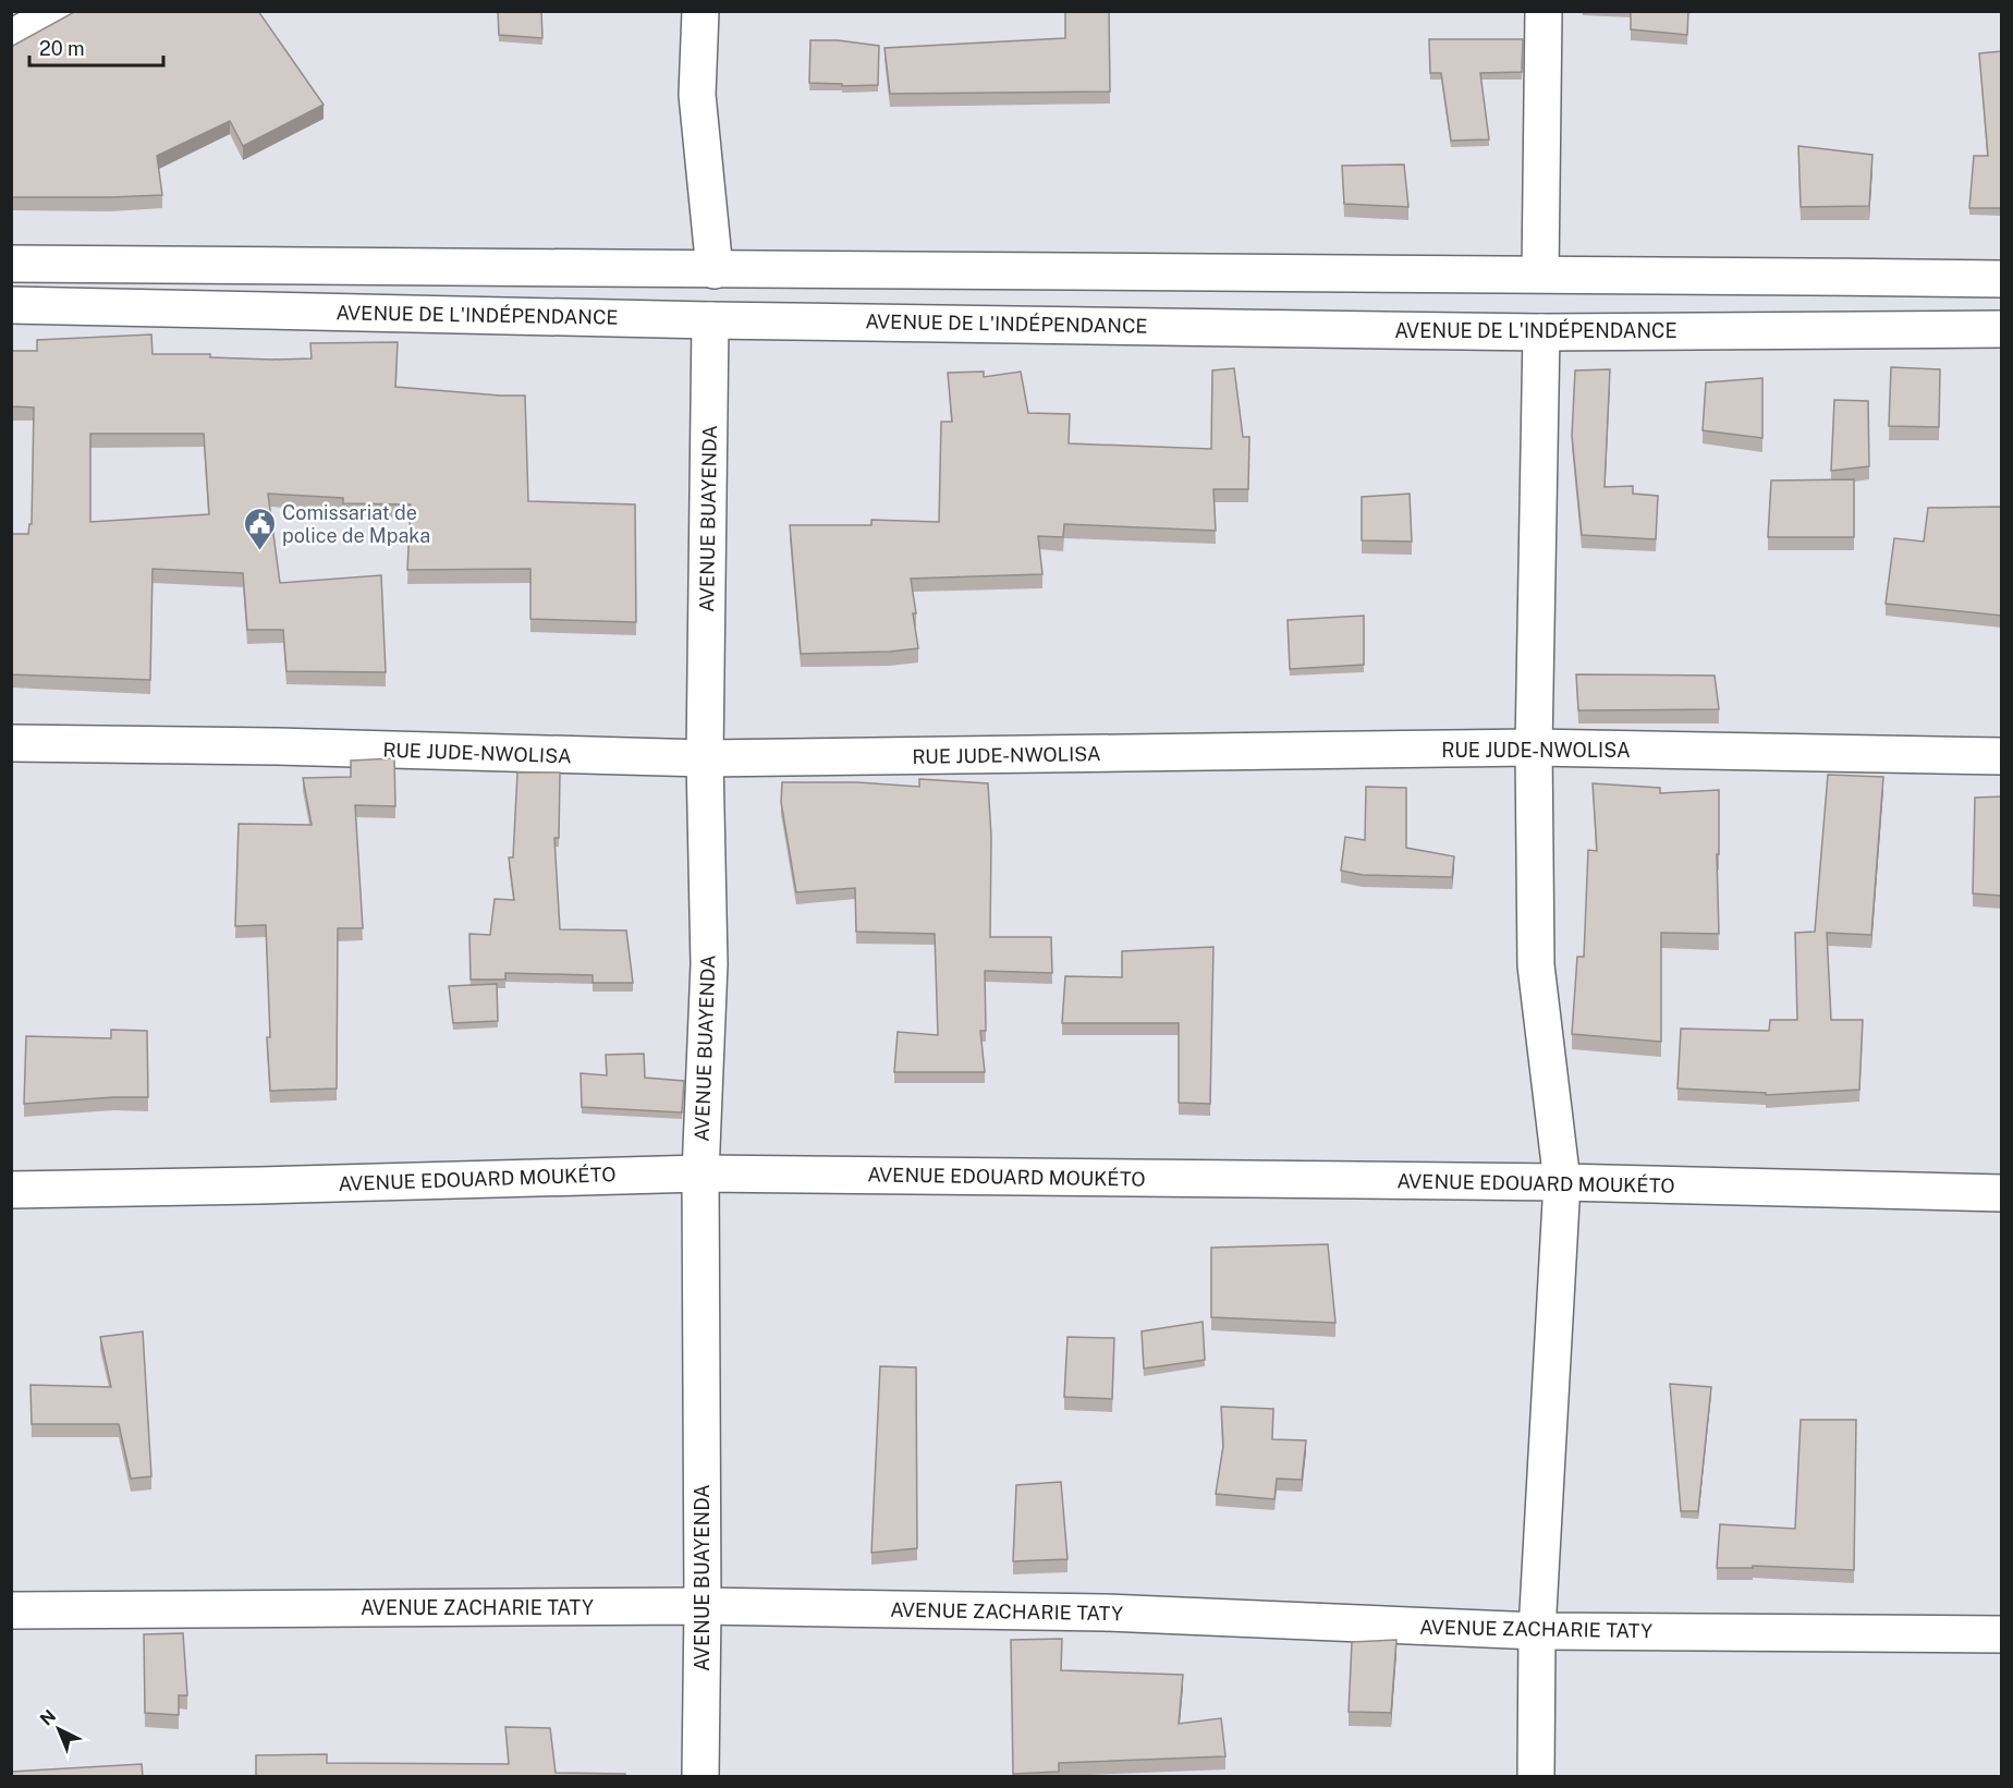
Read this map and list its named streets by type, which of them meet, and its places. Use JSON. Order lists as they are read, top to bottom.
{
  "streets": {
    "street": [
      "AVENUE DE L'INDÉPENDANCE",
      "AVENUE BUAYENDA",
      "RUE JUDE-NWOLISA",
      "AVENUE EDOUARD MOUKÉTO",
      "AVENUE ZACHARIE TATY"
    ]
  },
  "crossings": [
    ["AVENUE DE L'INDÉPENDANCE", "AVENUE BUAYENDA"],
    ["AVENUE BUAYENDA", "RUE JUDE-NWOLISA"],
    ["AVENUE BUAYENDA", "AVENUE EDOUARD MOUKÉTO"],
    ["AVENUE BUAYENDA", "AVENUE ZACHARIE TATY"]
  ],
  "places": {
    "public building": ["Comissariat de police de Mpaka"]
  },
  "scale_bar": "20 m",
  "north": "top left"
}
